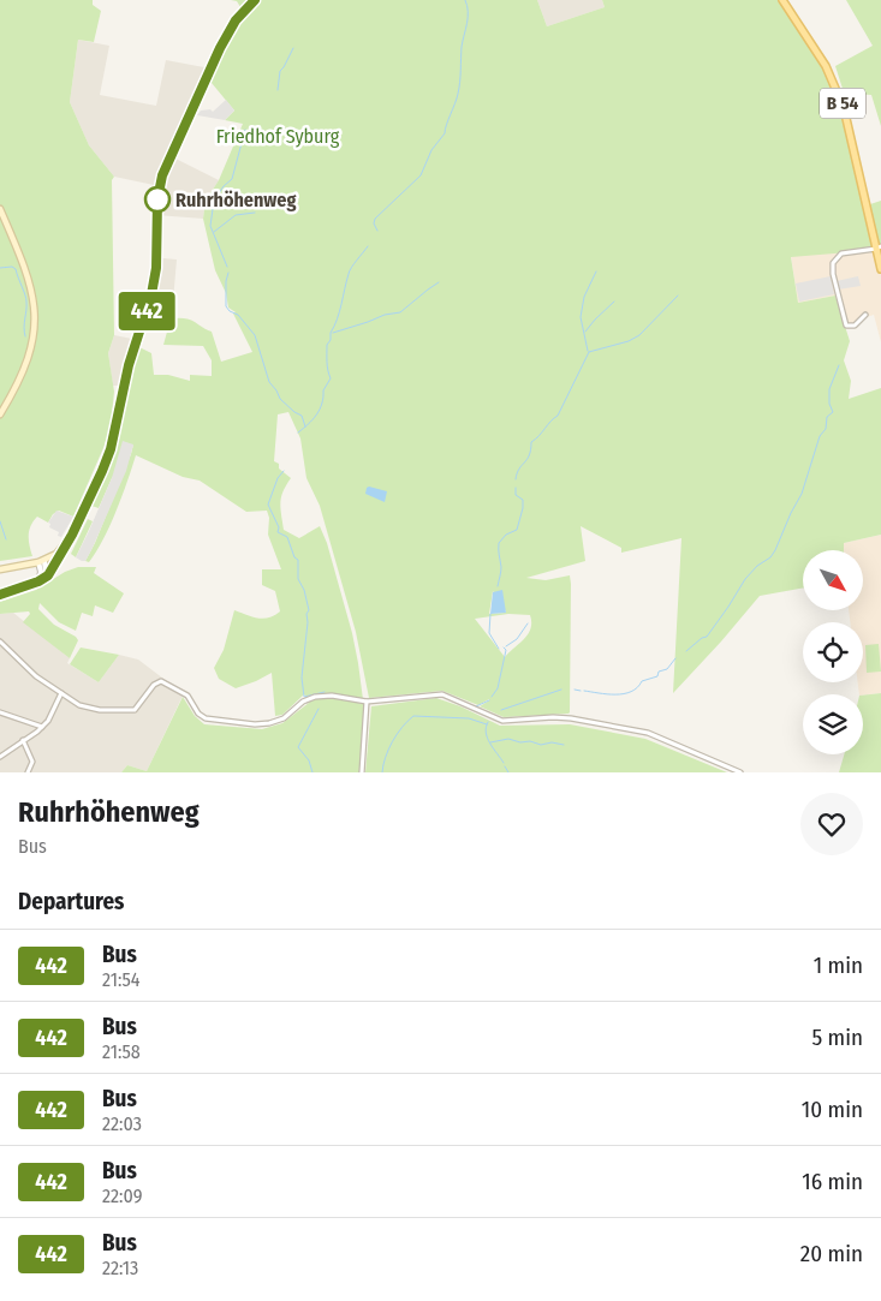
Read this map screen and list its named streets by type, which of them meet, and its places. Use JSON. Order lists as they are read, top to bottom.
{
  "streets": {
    "main road": ["B 54"]
  },
  "parks": ["Friedhof Syburg"],
  "places": ["Ruhrhöhenweg"],
  "lines": ["bus line 442"],
  "north": "bottom right",
  "page": {
    "on_map": "442",
    "heading": [
      ["Ruhrhöhenweg", "Bus"],
      "Departures"
    ],
    "list": [
      {
        "mark": "442",
        "name": "Bus",
        "note": "21:54",
        "value": "1 min"
      },
      {
        "mark": "442",
        "name": "Bus",
        "note": "21:58",
        "value": "5 min"
      },
      {
        "mark": "442",
        "name": "Bus",
        "note": "22:03",
        "value": "10 min"
      },
      {
        "mark": "442",
        "name": "Bus",
        "note": "22:09",
        "value": "16 min"
      },
      {
        "mark": "442",
        "name": "Bus",
        "note": "22:13",
        "value": "20 min"
      }
    ]
  }
}
